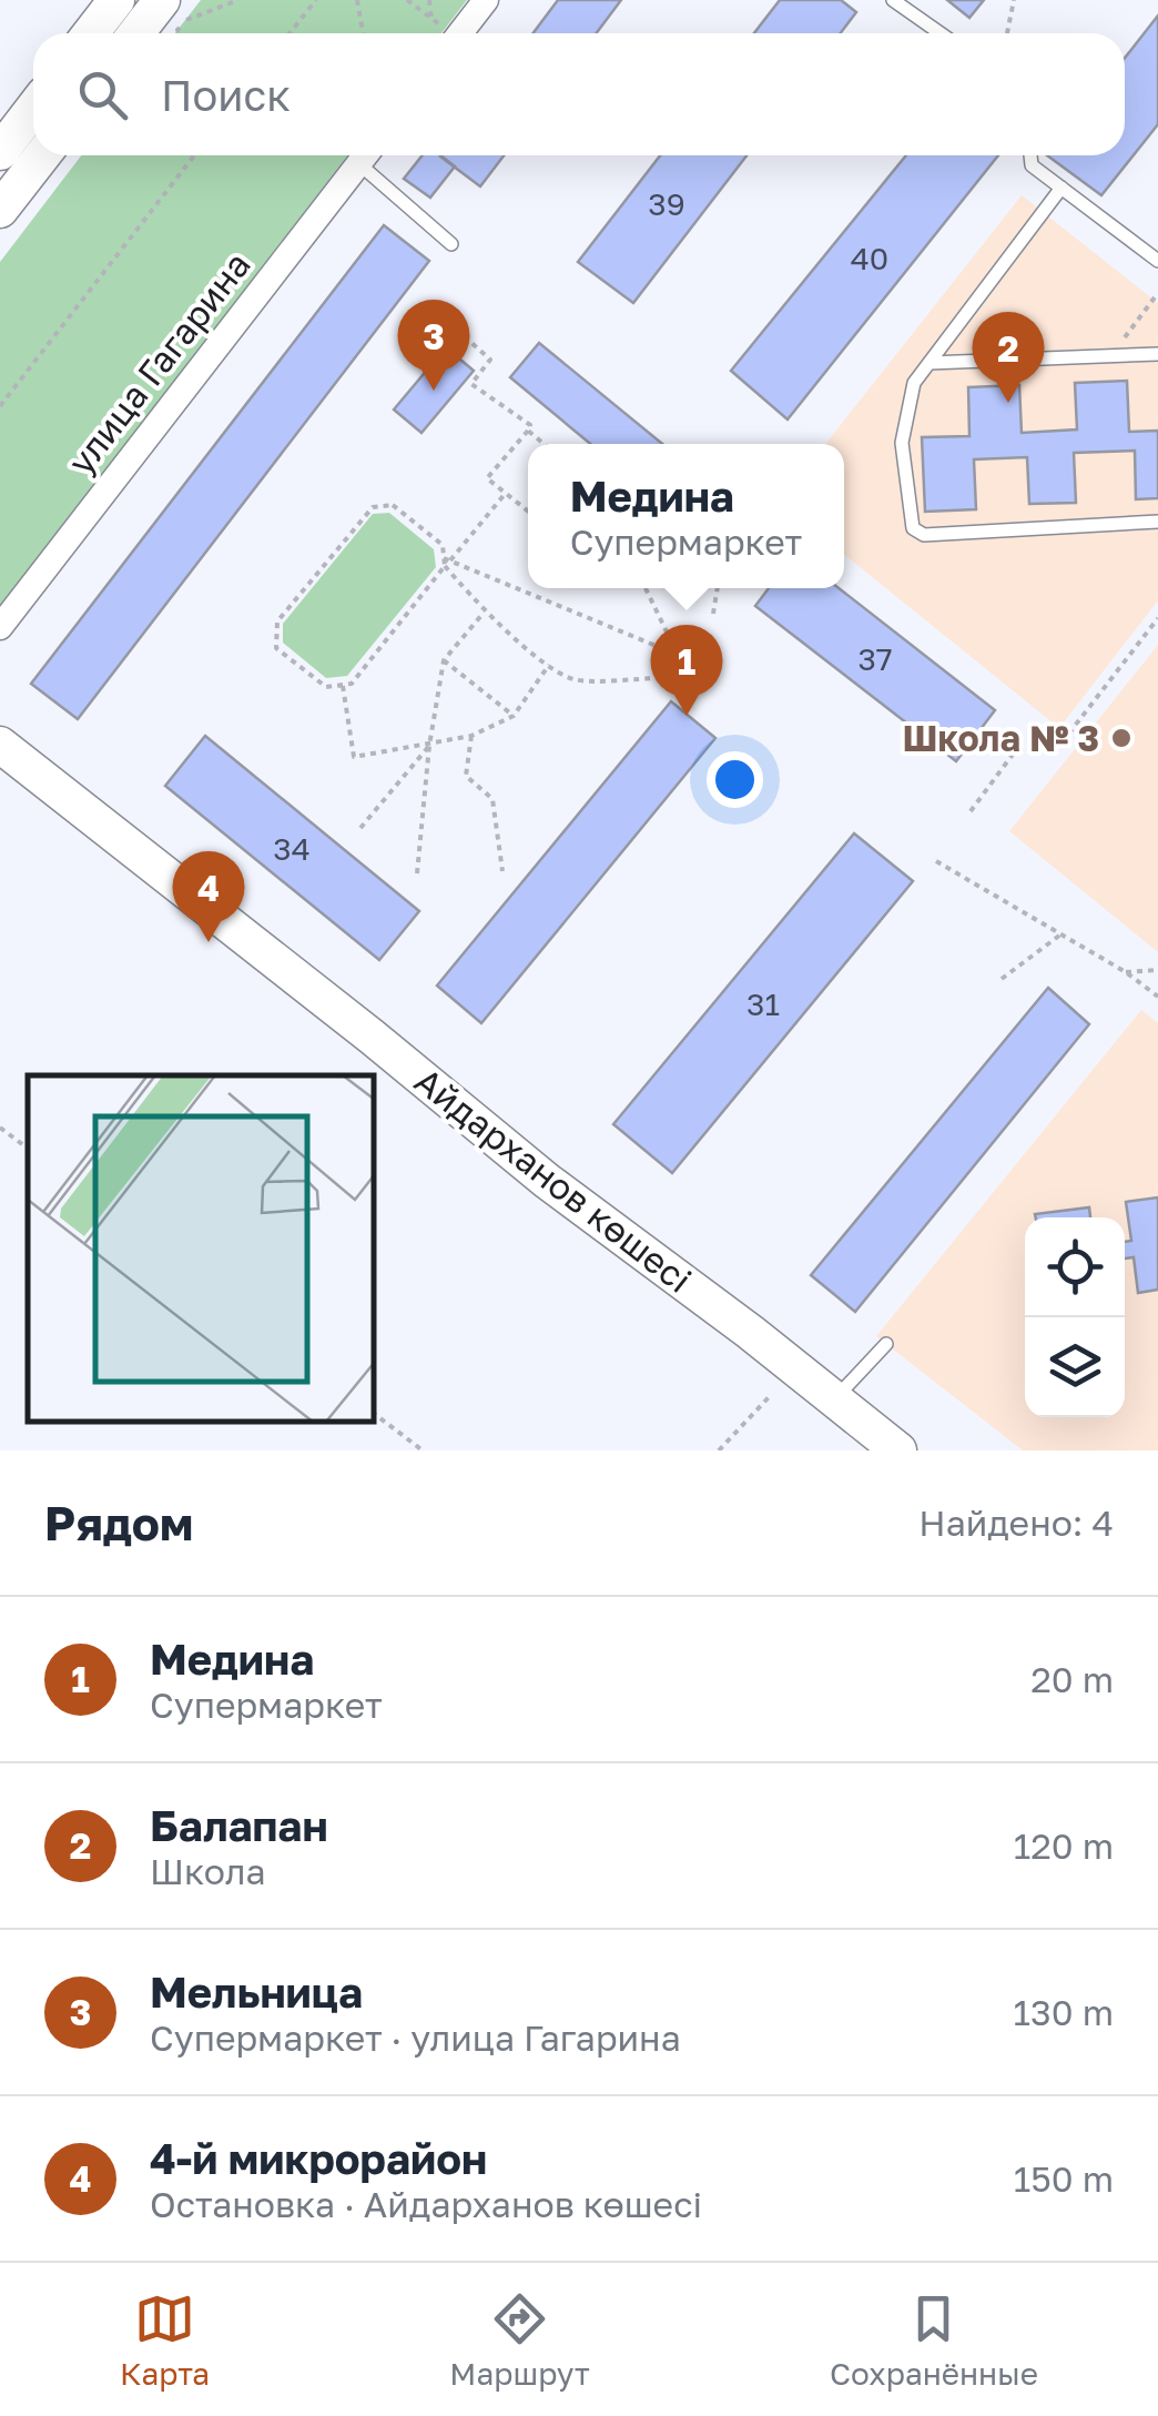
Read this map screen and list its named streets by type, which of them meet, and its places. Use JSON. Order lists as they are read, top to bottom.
{
  "streets": {
    "street": ["улица Гагарина", "Айдарханов көшесі"]
  },
  "places": ["Школа № 3"],
  "house_numbers": [
    "39",
    "40",
    "37",
    "34",
    "31"
  ],
  "page": {
    "search": "Поиск",
    "pins": [
      "3",
      "2",
      "1",
      "4"
    ],
    "popup": ["Медина", "Супермаркет"],
    "heading": ["Рядом", "Найдено: 4"],
    "list": [
      {
        "mark": "1",
        "name": "Медина",
        "note": "Супермаркет",
        "value": "20 m"
      },
      {
        "mark": "2",
        "name": "Балапан",
        "note": "Школа",
        "value": "120 m"
      },
      {
        "mark": "3",
        "name": "Мельница",
        "note": "Супермаркет · улица Гагарина",
        "value": "130 m"
      },
      {
        "mark": "4",
        "name": "4-й микрорайон",
        "note": "Остановка · Айдарханов көшесі",
        "value": "150 m"
      }
    ],
    "nav": ["Карта", "Маршрут", "Сохранённые"]
  }
}
